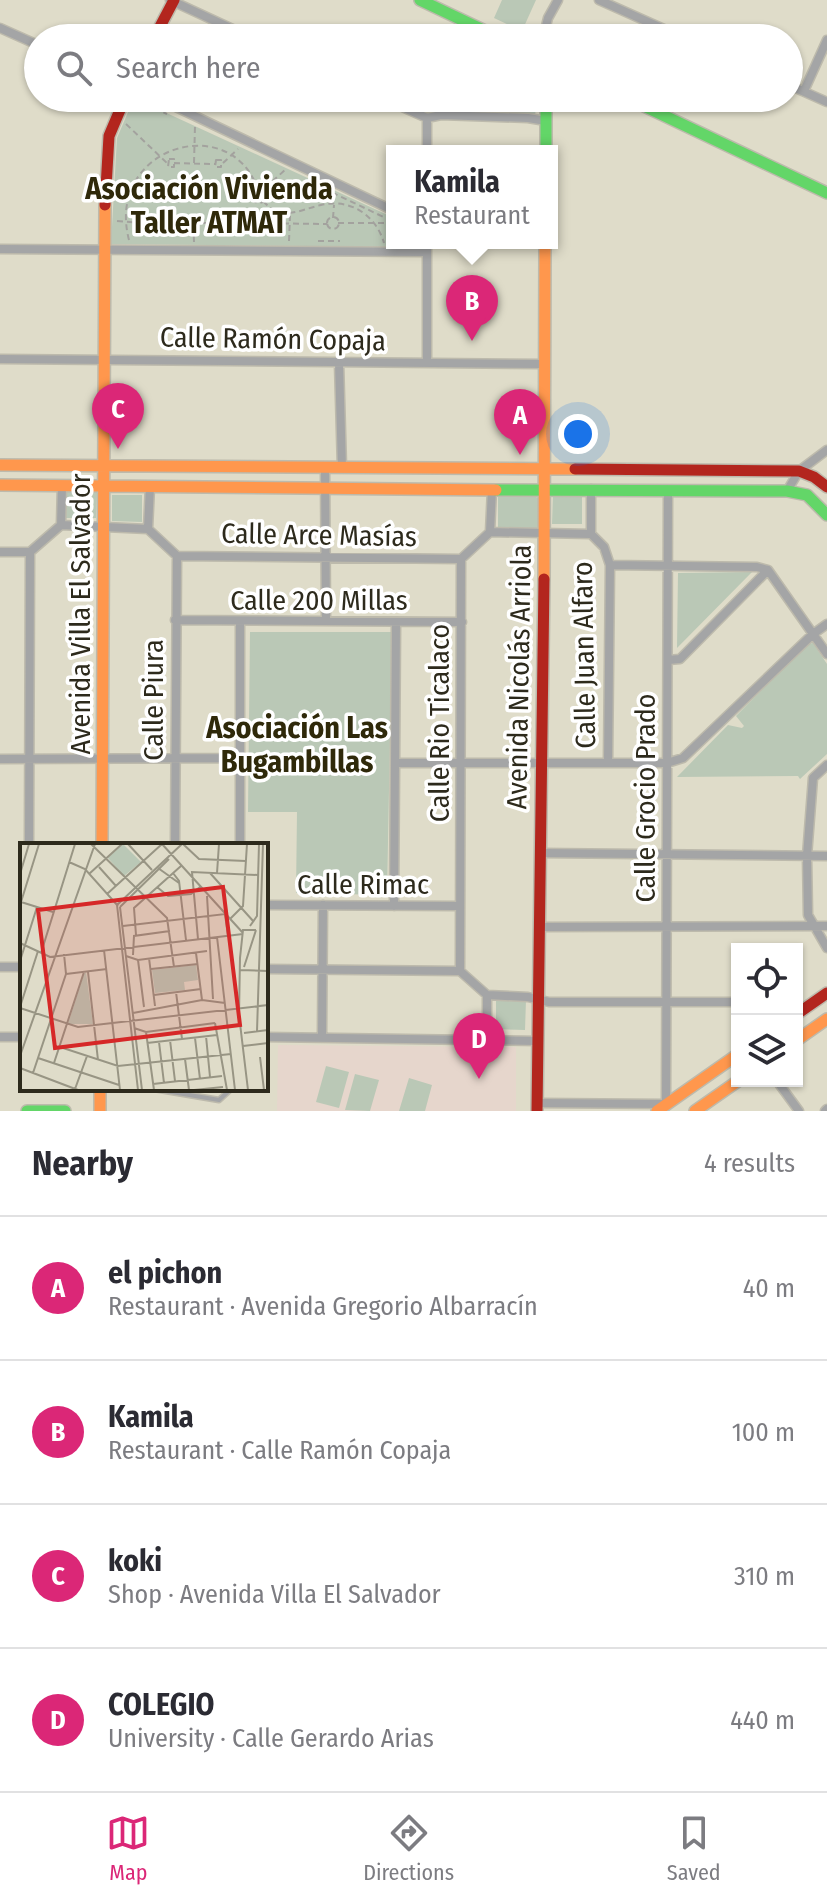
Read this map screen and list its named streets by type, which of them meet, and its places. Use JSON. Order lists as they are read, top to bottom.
{
  "streets": {
    "street": [
      "Calle Ramón Copaja",
      "Calle Arce Masías",
      "Calle 200 Millas",
      "Avenida Villa El Salvador",
      "Calle Juan Alfaro",
      "Avenida Nicolás Arriola",
      "Calle Piura",
      "Calle Rio Ticalaco",
      "Calle Grocio Prado",
      "Calle Rimac"
    ]
  },
  "crossings": [
    ["Calle Ramón Copaja", "Avenida Villa El Salvador"],
    ["Calle Ramón Copaja", "Avenida Nicolás Arriola"],
    ["Calle Arce Masías", "Calle Piura"],
    ["Calle Arce Masías", "Calle Rio Ticalaco"],
    ["Calle 200 Millas", "Calle Piura"],
    ["Calle 200 Millas", "Calle Rio Ticalaco"],
    ["Calle Rio Ticalaco", "Calle Rimac"]
  ],
  "districts": ["Asociación Vivienda Taller ATMAT", "Asociación Las Bugambillas"],
  "page": {
    "search": "Search here",
    "popup": ["Kamila", "Restaurant"],
    "pins": [
      "B",
      "C",
      "A",
      "D"
    ],
    "heading": ["Nearby", "4 results"],
    "list": [
      {
        "mark": "A",
        "name": "el pichon",
        "note": "Restaurant · Avenida Gregorio Albarracín",
        "value": "40 m"
      },
      {
        "mark": "B",
        "name": "Kamila",
        "note": "Restaurant · Calle Ramón Copaja",
        "value": "100 m"
      },
      {
        "mark": "C",
        "name": "koki",
        "note": "Shop · Avenida Villa El Salvador",
        "value": "310 m"
      },
      {
        "mark": "D",
        "name": "COLEGIO",
        "note": "University · Calle Gerardo Arias",
        "value": "440 m"
      }
    ],
    "nav": ["Map", "Directions", "Saved"]
  }
}
